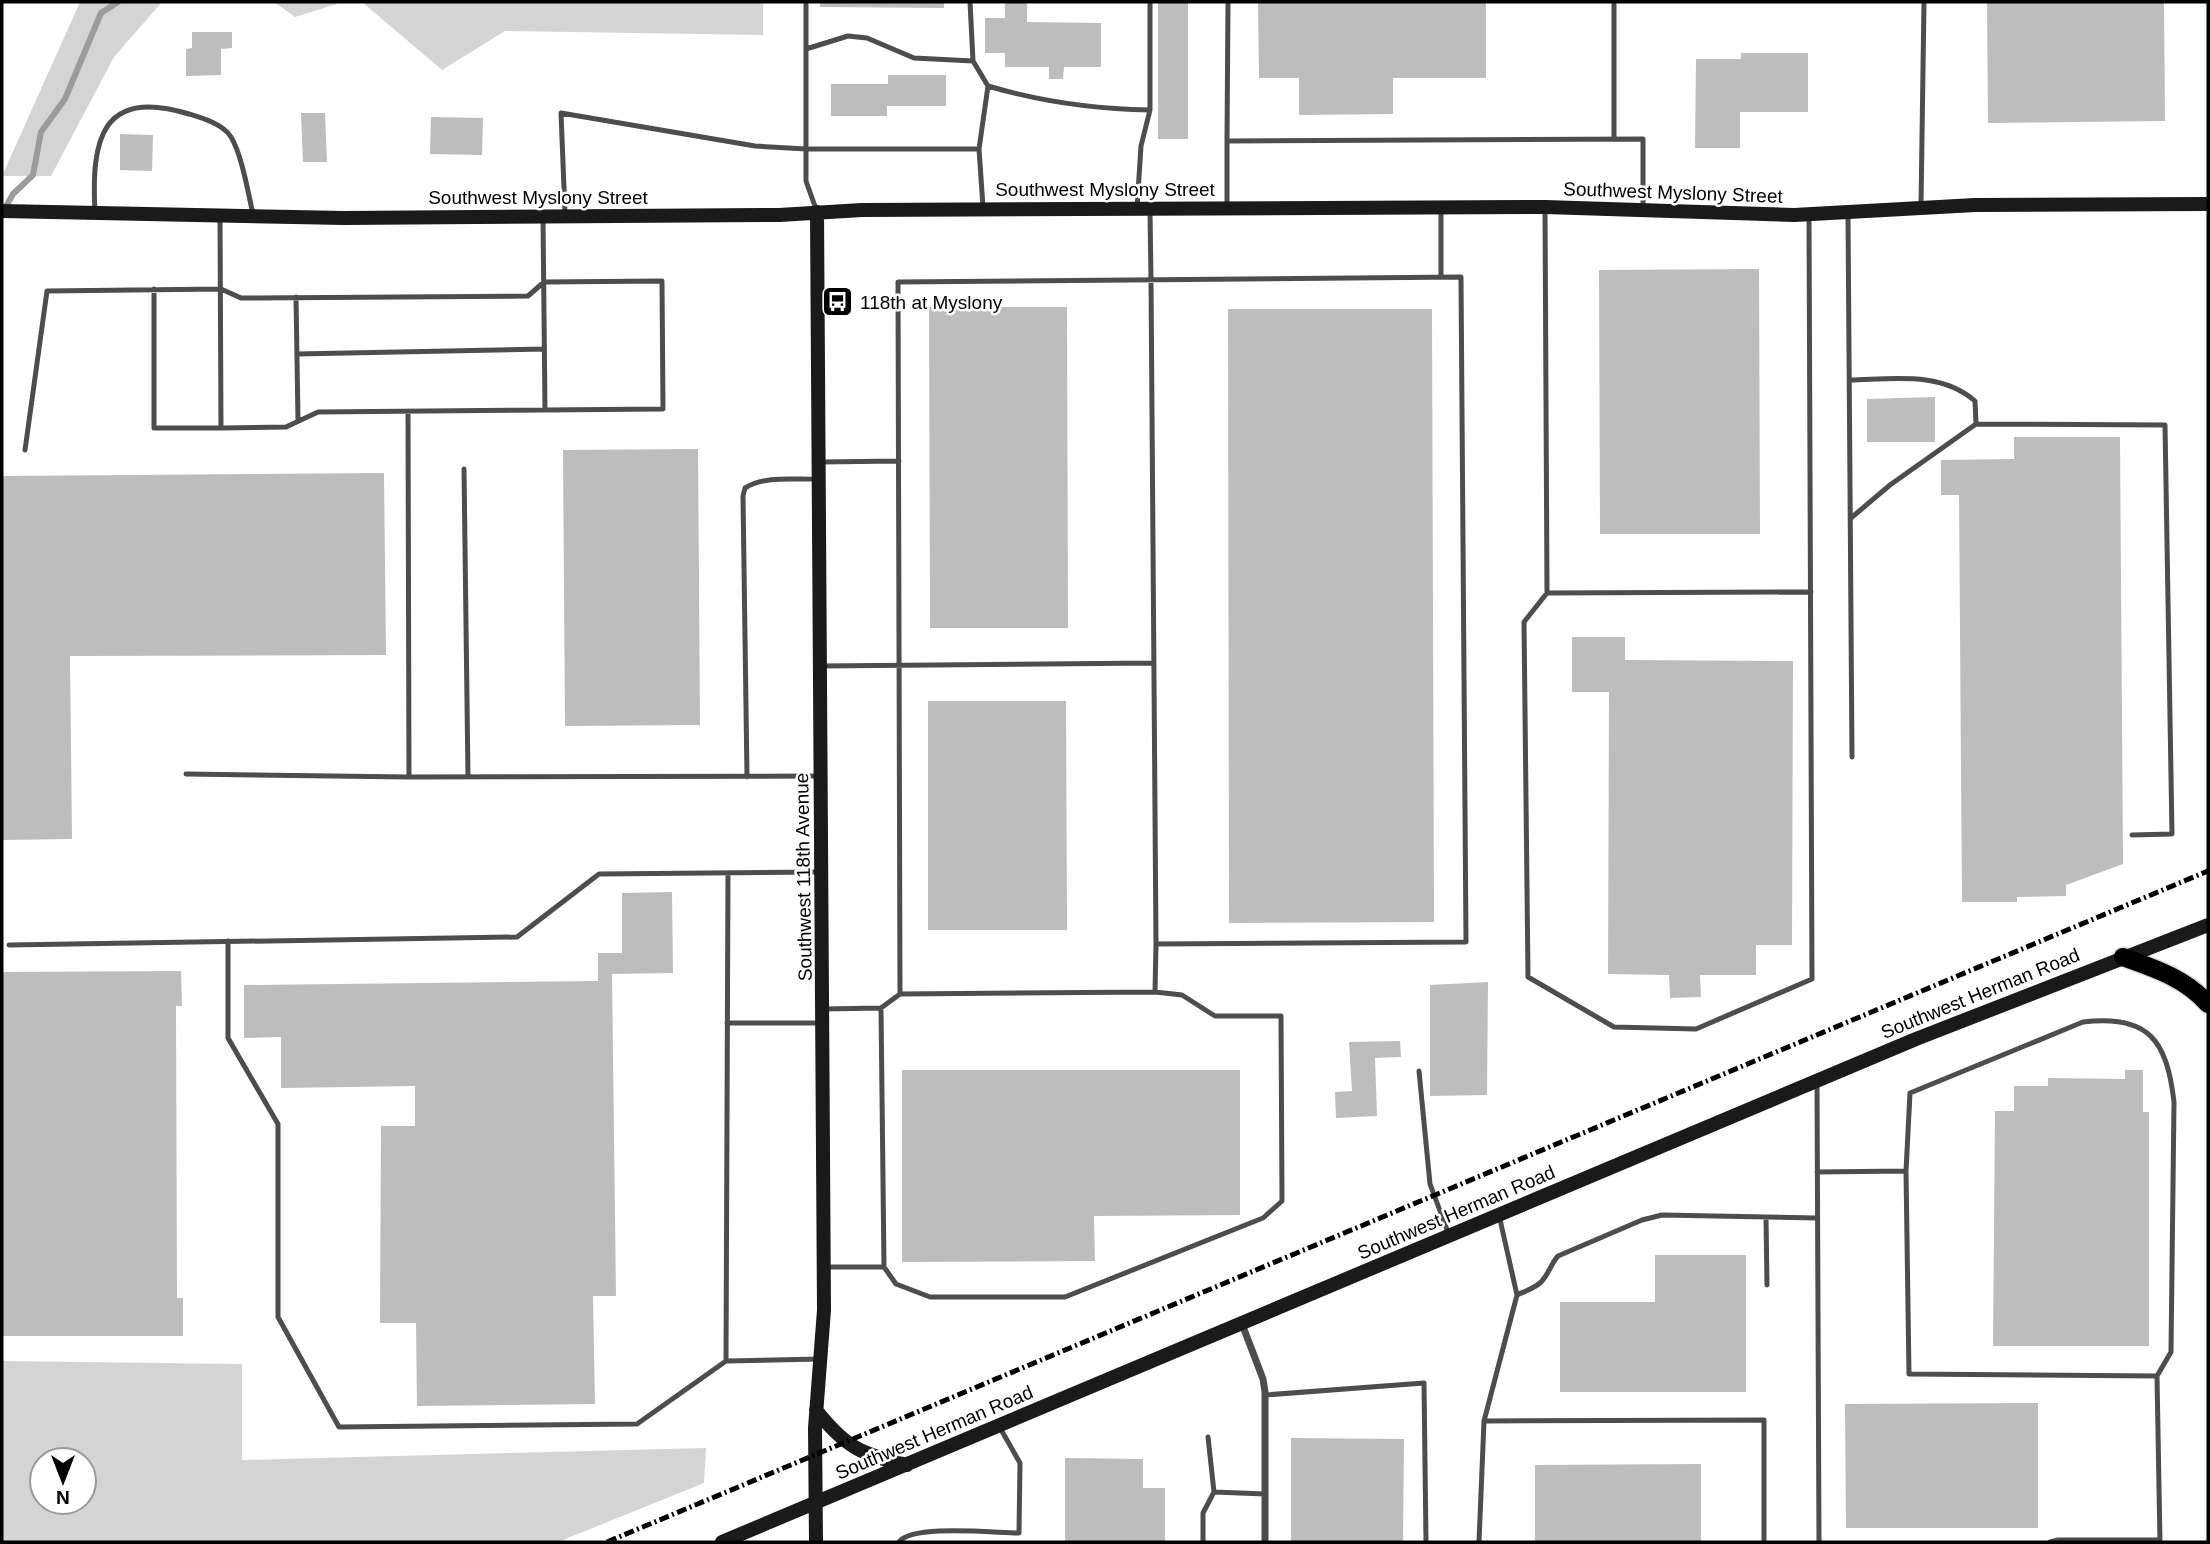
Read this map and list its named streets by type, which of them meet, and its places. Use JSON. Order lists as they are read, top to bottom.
{
  "streets": {
    "street": ["Southwest Myslony Street", "Southwest 118th Avenue", "Southwest Herman Road"]
  },
  "crossings": [
    ["Southwest Myslony Street", "Southwest 118th Avenue"],
    ["Southwest 118th Avenue", "Southwest Herman Road"]
  ],
  "places": {
    "bus stop": ["118th at Myslony"]
  },
  "north": "bottom"
}
